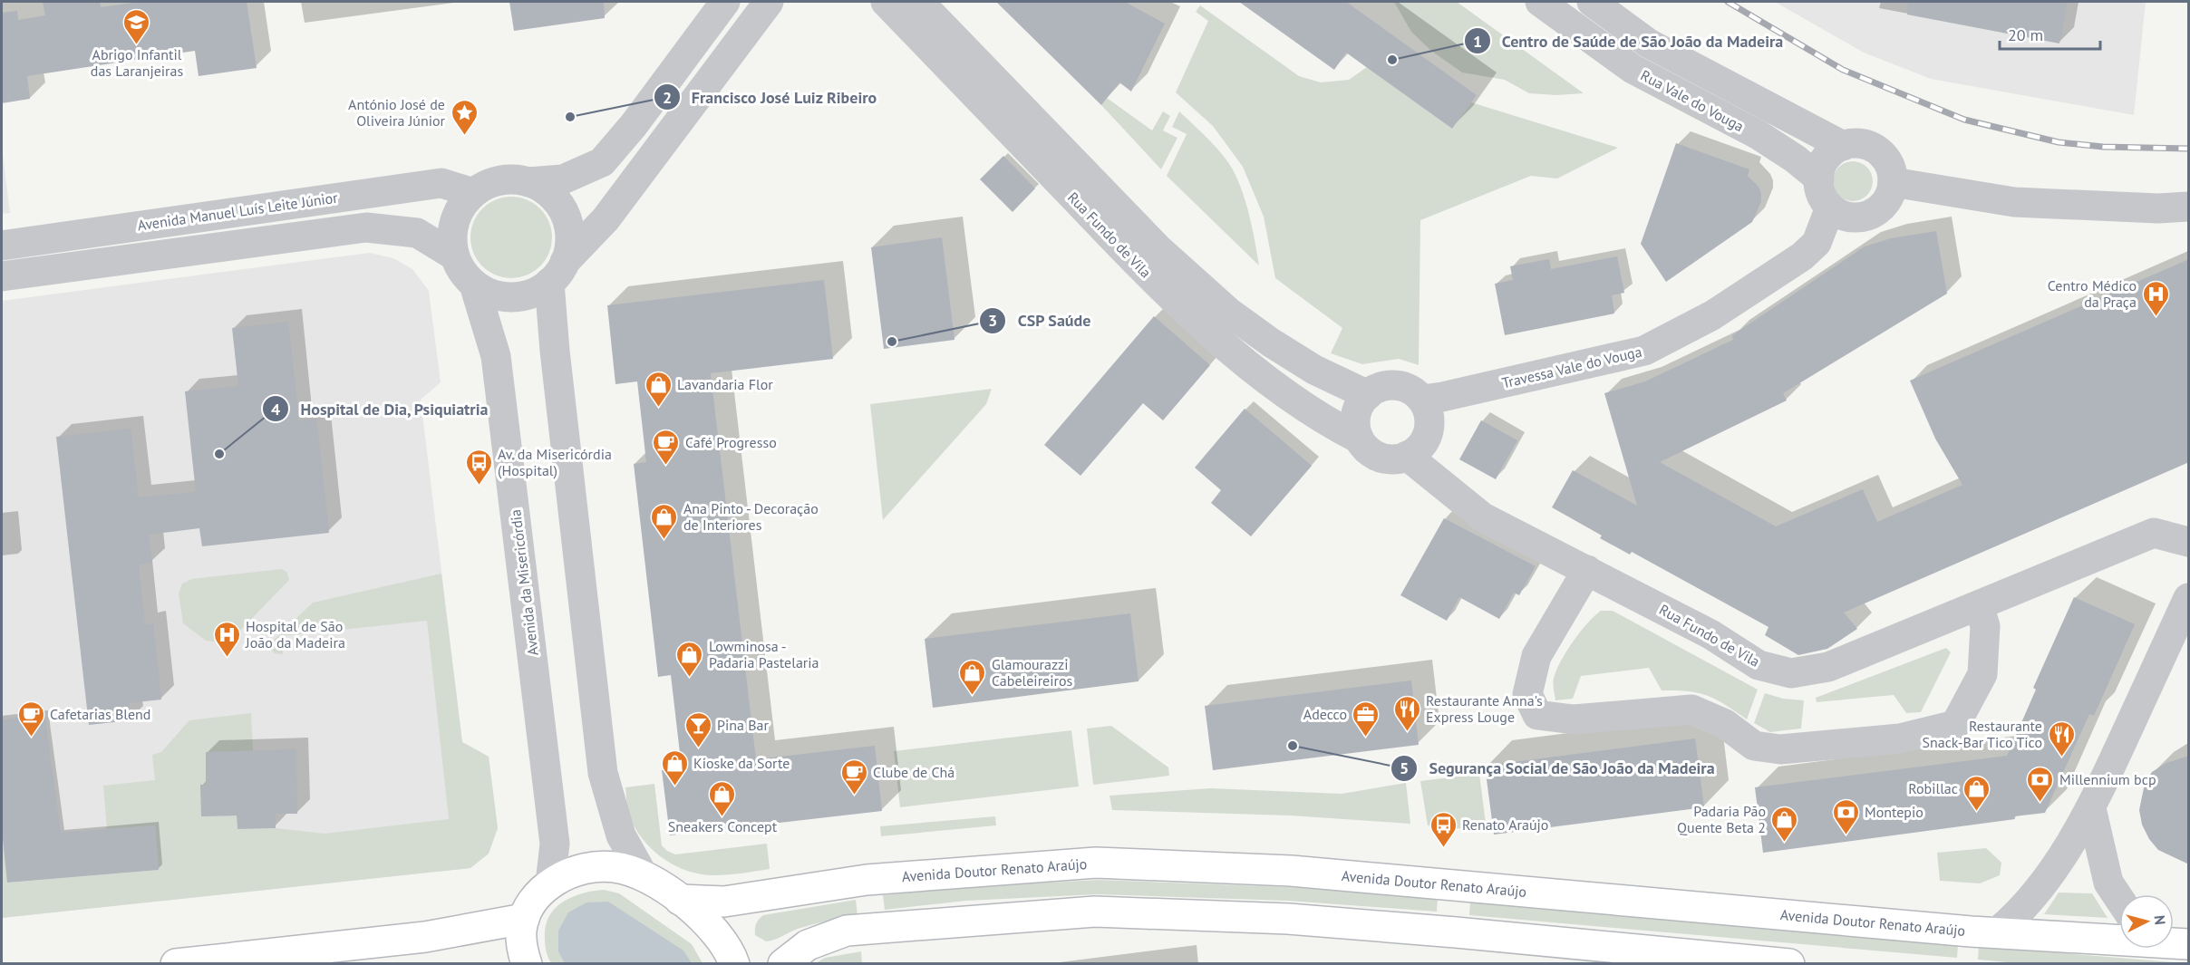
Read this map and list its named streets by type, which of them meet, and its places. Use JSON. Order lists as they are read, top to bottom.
{
  "streets": {
    "main road": ["Avenida Doutor Renato Araújo"],
    "street": [
      "Rua Vale do Vouga",
      "Avenida Manuel Luís Leite Júnior",
      "Rua Fundo de Vila",
      "Travessa Vale do Vouga",
      "Avenida da Misericórdia"
    ]
  },
  "crossings": [
    ["Rua Vale do Vouga", "Travessa Vale do Vouga"],
    ["Avenida Manuel Luís Leite Júnior", "Avenida da Misericórdia"],
    ["Rua Fundo de Vila", "Travessa Vale do Vouga"]
  ],
  "places": {
    "school or university": ["Abrigo Infantil das Laranjeiras"],
    "other": [
      "Centro de Saúde de São João da Madeira",
      "Francisco José Luiz Ribeiro",
      "CSP Saúde",
      "Hospital de Dia, Psiquiatria",
      "Segurança Social de São João da Madeira"
    ],
    "place": ["António José de Oliveira Júnior"],
    "hospital": ["Centro Médico da Praça", "Hospital de São João da Madeira"],
    "shop": [
      "Lavandaria Flor",
      "Ana Pinto - Decoração de Interiores",
      "Lowminosa - Padaria Pastelaria",
      "Glamourazzi Cabeleireiros",
      "Kioske da Sorte",
      "Robillac",
      "Sneakers Concept",
      "Padaria Pão Quente Beta 2"
    ],
    "cafe": ["Café Progresso", "Cafetarias Blend", "Clube de Chá"],
    "bus stop": ["Av. da Misericórdia (Hospital)", "Renato Araújo"],
    "restaurant": ["Restaurante Anna's Express Louge", "Restaurante Snack-Bar Tico Tico"],
    "office": ["Adecco"],
    "bar": ["Pina Bar"],
    "bank": ["Millennium bcp", "Montepio"]
  },
  "scale_bar": "20 m",
  "north": "right"
}
